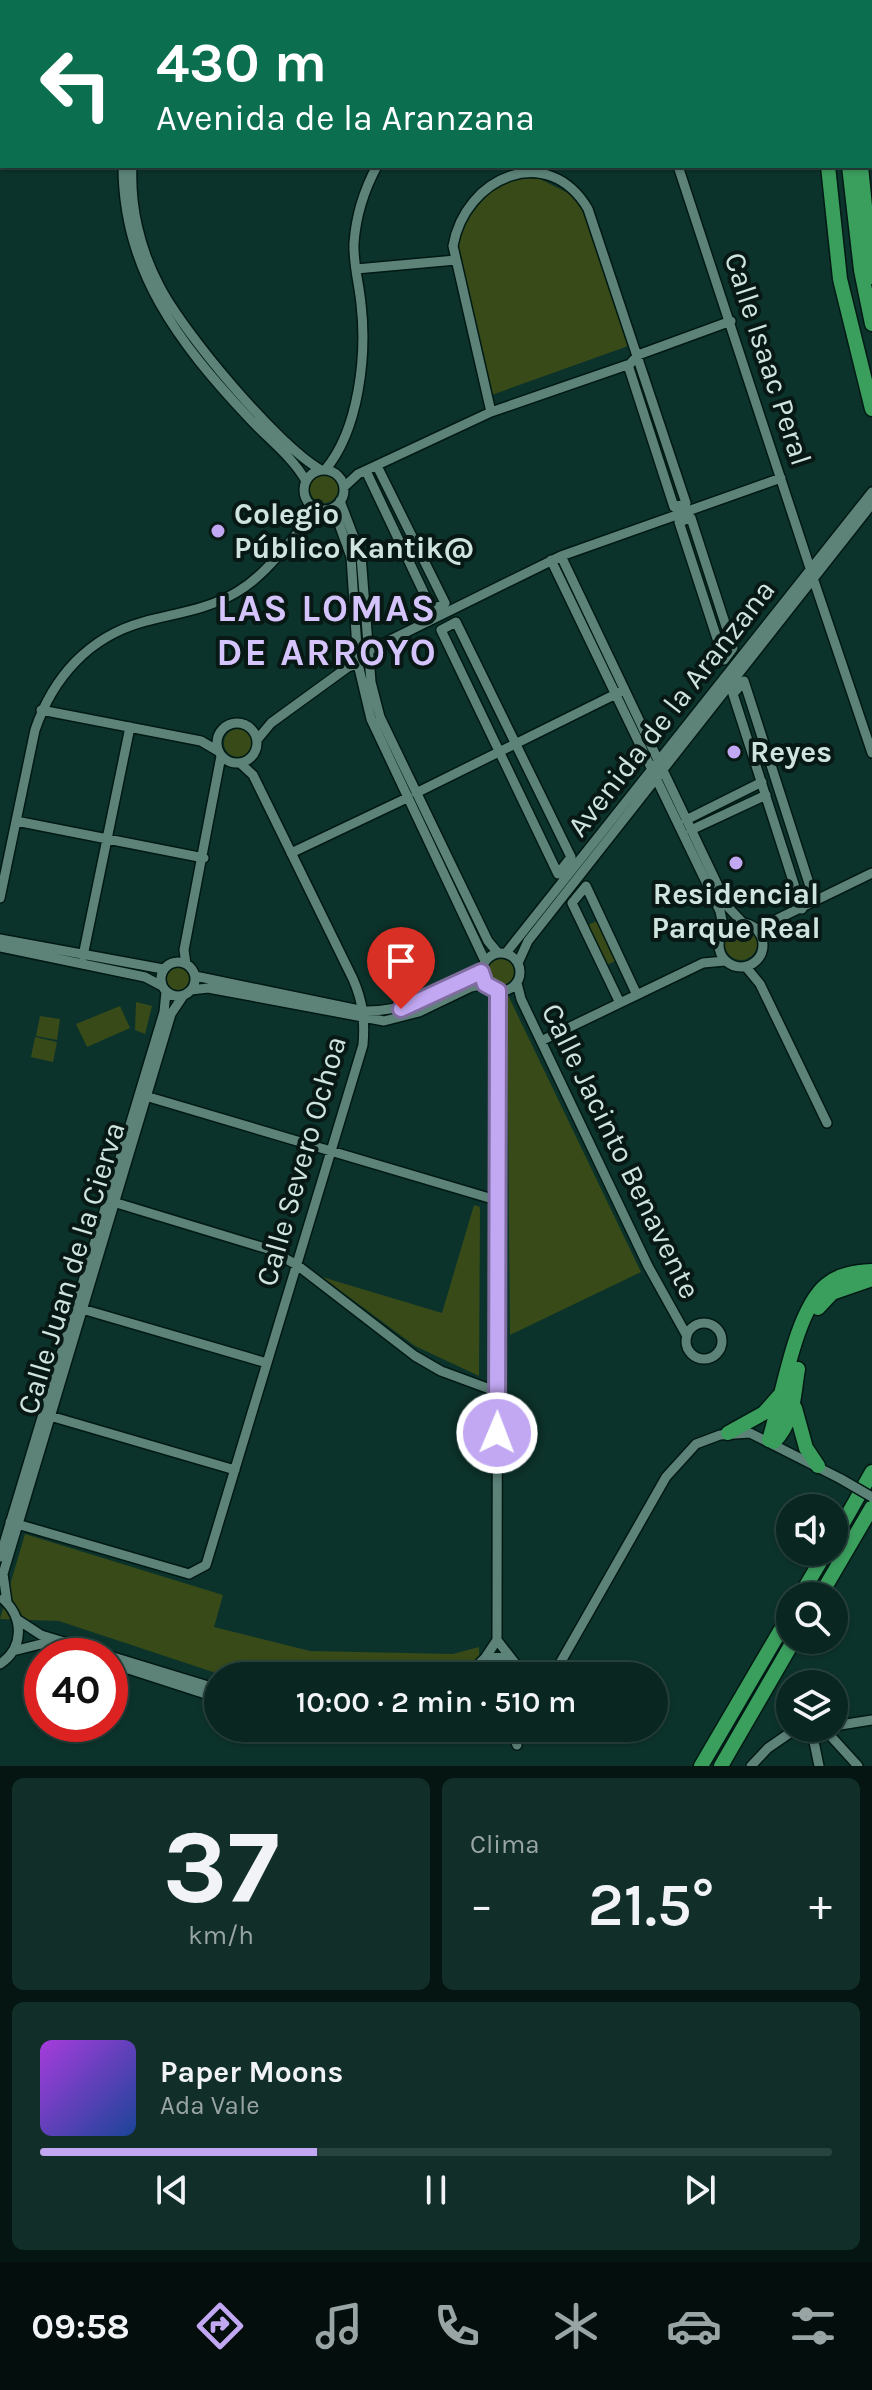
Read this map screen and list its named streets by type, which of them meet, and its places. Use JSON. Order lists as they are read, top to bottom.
{
  "streets": {
    "street": [
      "Calle Isaac Peral",
      "Avenida de la Aranzana",
      "Calle Jacinto Benavente",
      "Calle Severo Ochoa",
      "Calle Juan de la Cierva"
    ]
  },
  "crossings": [
    ["Calle Isaac Peral", "Avenida de la Aranzana"],
    ["Avenida de la Aranzana", "Calle Jacinto Benavente"],
    ["Calle Severo Ochoa", "Calle Juan de la Cierva"]
  ],
  "districts": ["LAS LOMAS DE ARROYO"],
  "places": ["Colegio Público Kantik@", "Reyes", "Residencial Parque Real"],
  "page": {
    "turn": ["430 m", "Avenida de la Aranzana"],
    "limit": "40",
    "trip": "10:00 · 2 min · 510 m",
    "tile": [
      ["37", "km/h"],
      "Clima"
    ],
    "heat": ["−", "21.5°", "+"],
    "song": ["Paper Moons", "Ada Vale"],
    "tabs": "09:58"
  }
}
